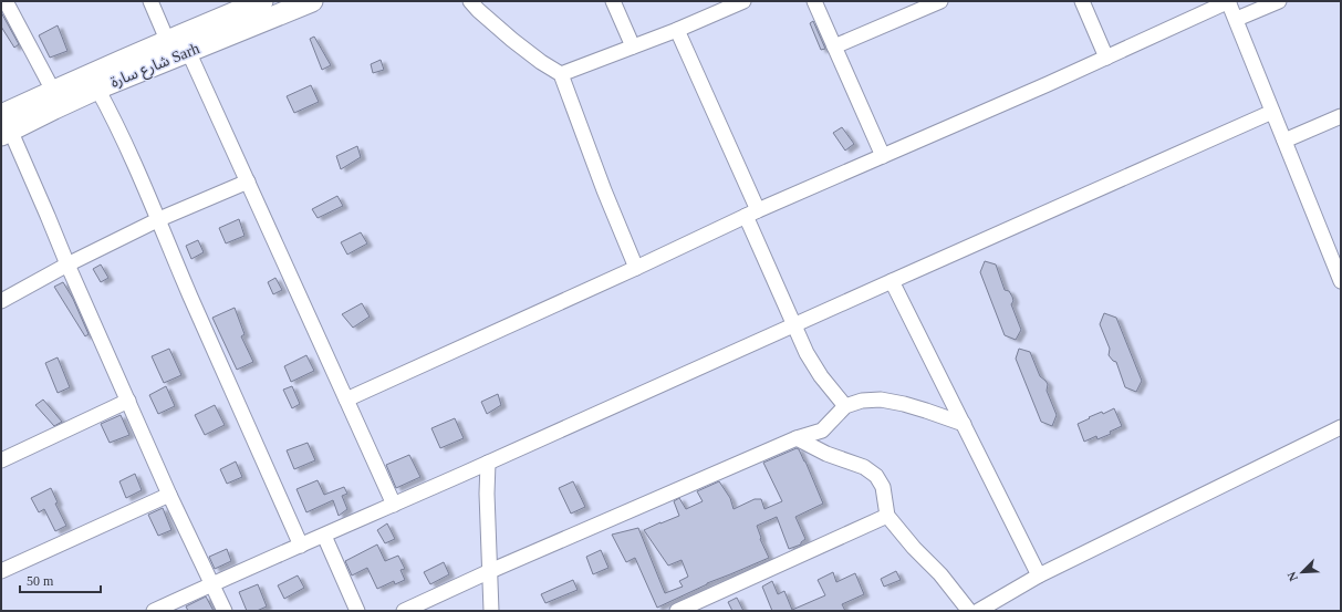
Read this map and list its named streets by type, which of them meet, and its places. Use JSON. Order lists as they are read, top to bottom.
{
  "streets": {
    "highway": ["شارع سارة Sarh"]
  },
  "scale_bar": "50 m",
  "north": "bottom left"
}
